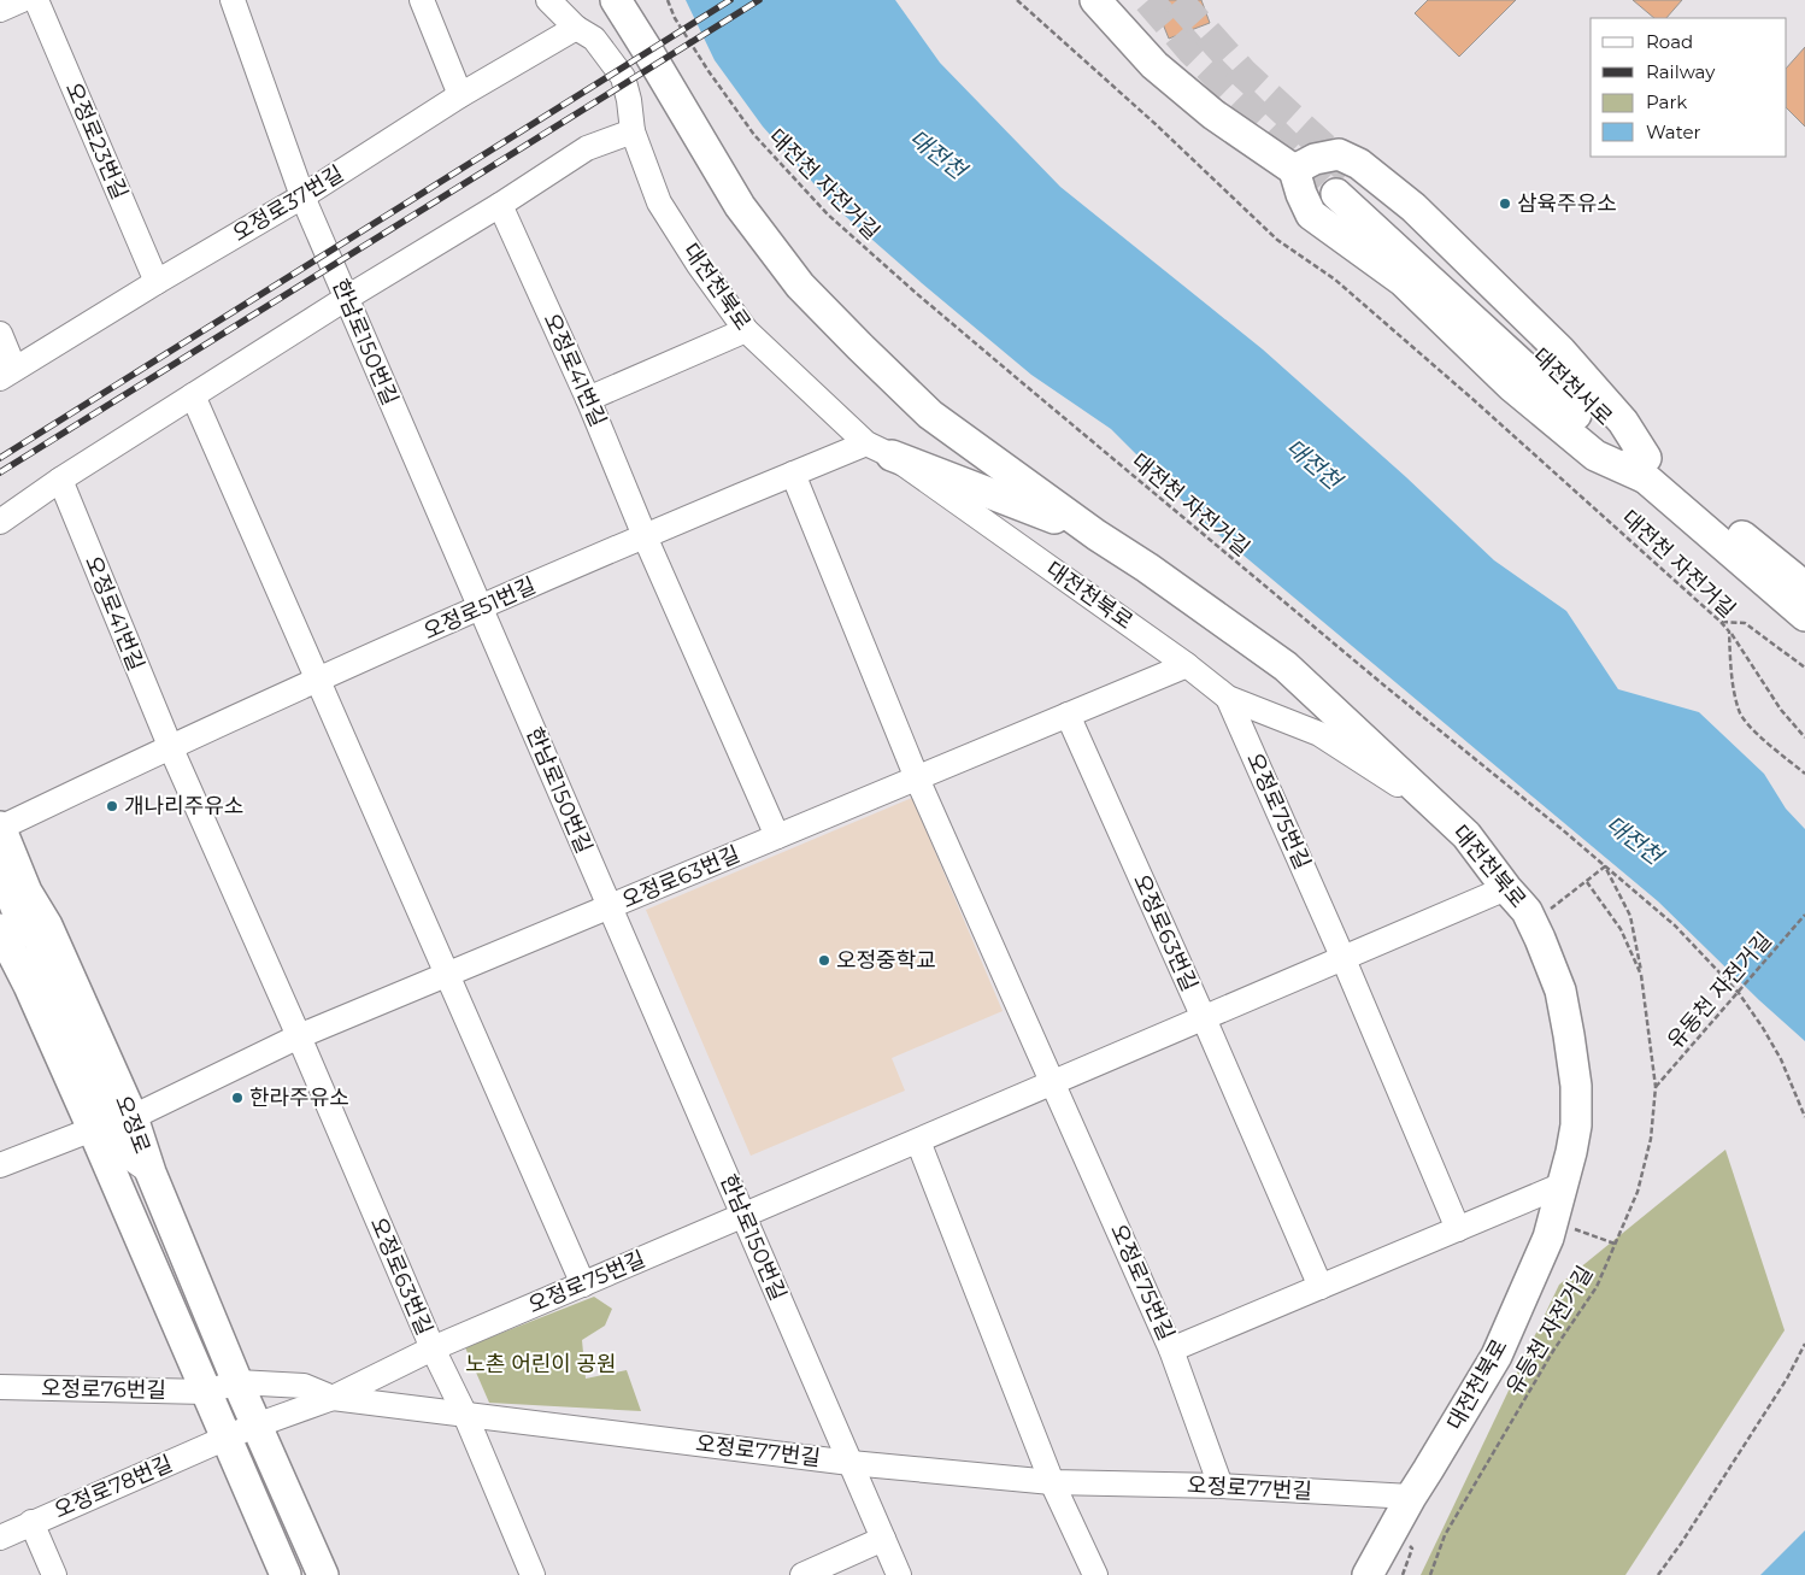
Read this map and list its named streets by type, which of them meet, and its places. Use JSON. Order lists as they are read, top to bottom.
{
  "streets": {
    "main road": ["대전천북로", "대전천서로", "오정로"],
    "street": [
      "오정로23번길",
      "오정로37번길",
      "한남로150번길",
      "오정로41번길",
      "오정로51번길",
      "오정로75번길",
      "오정로63번길",
      "오정로76번길",
      "오정로77번길",
      "오정로78번길"
    ],
    "path": ["대전천 자전거길", "유동천 자전거길", "유등천 자전거길"]
  },
  "crossings": [
    ["오정로23번길", "오정로37번길"],
    ["대전천 자전거길", "유동천 자전거길"],
    ["대전천 자전거길", "유등천 자전거길"],
    ["오정로37번길", "대전천북로"],
    ["오정로37번길", "한남로150번길"],
    ["대전천북로", "오정로51번길"],
    ["대전천북로", "오정로75번길"],
    ["대전천북로", "오정로63번길"],
    ["대전천북로", "오정로77번길"],
    ["한남로150번길", "오정로51번길"],
    ["한남로150번길", "오정로75번길"],
    ["한남로150번길", "오정로63번길"],
    ["한남로150번길", "오정로77번길"],
    ["오정로41번길", "오정로51번길"],
    ["오정로51번길", "오정로"],
    ["오정로75번길", "오정로63번길"],
    ["오정로75번길", "오정로"],
    ["오정로75번길", "오정로77번길"],
    ["오정로63번길", "오정로"],
    ["오정로63번길", "오정로77번길"],
    ["유동천 자전거길", "유등천 자전거길"],
    ["오정로", "오정로76번길"],
    ["오정로", "오정로78번길"]
  ],
  "water": ["대전천"],
  "parks": ["노촌 어린이 공원"],
  "places": [
    "삼육주유소",
    "개나리주유소",
    "오정중학교",
    "한라주유소"
  ],
  "legend": [
    "Road",
    "Railway",
    "Park",
    "Water"
  ]
}
